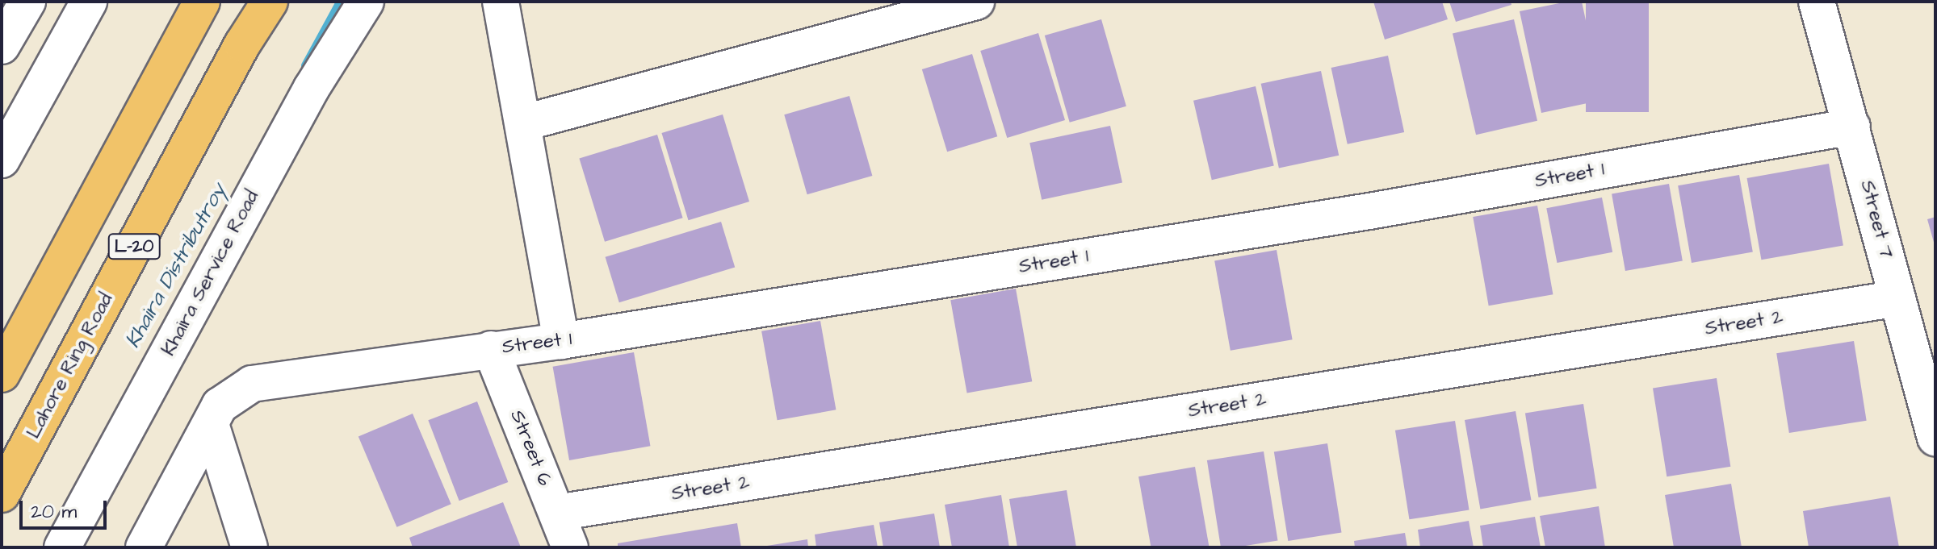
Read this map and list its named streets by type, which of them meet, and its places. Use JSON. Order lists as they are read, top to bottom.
{
  "streets": {
    "highway": ["L-20", "Lahore Ring Road"],
    "street": [
      "Street 1",
      "Street 7",
      "Khaira Service Road",
      "Street 2",
      "Street 6"
    ]
  },
  "crossings": [
    ["Street 1", "Street 7"],
    ["Street 1", "Street 6"],
    ["Street 7", "Street 2"],
    ["Street 2", "Street 6"]
  ],
  "water": ["Khaira Distributroy"],
  "scale_bar": "20 m"
}
